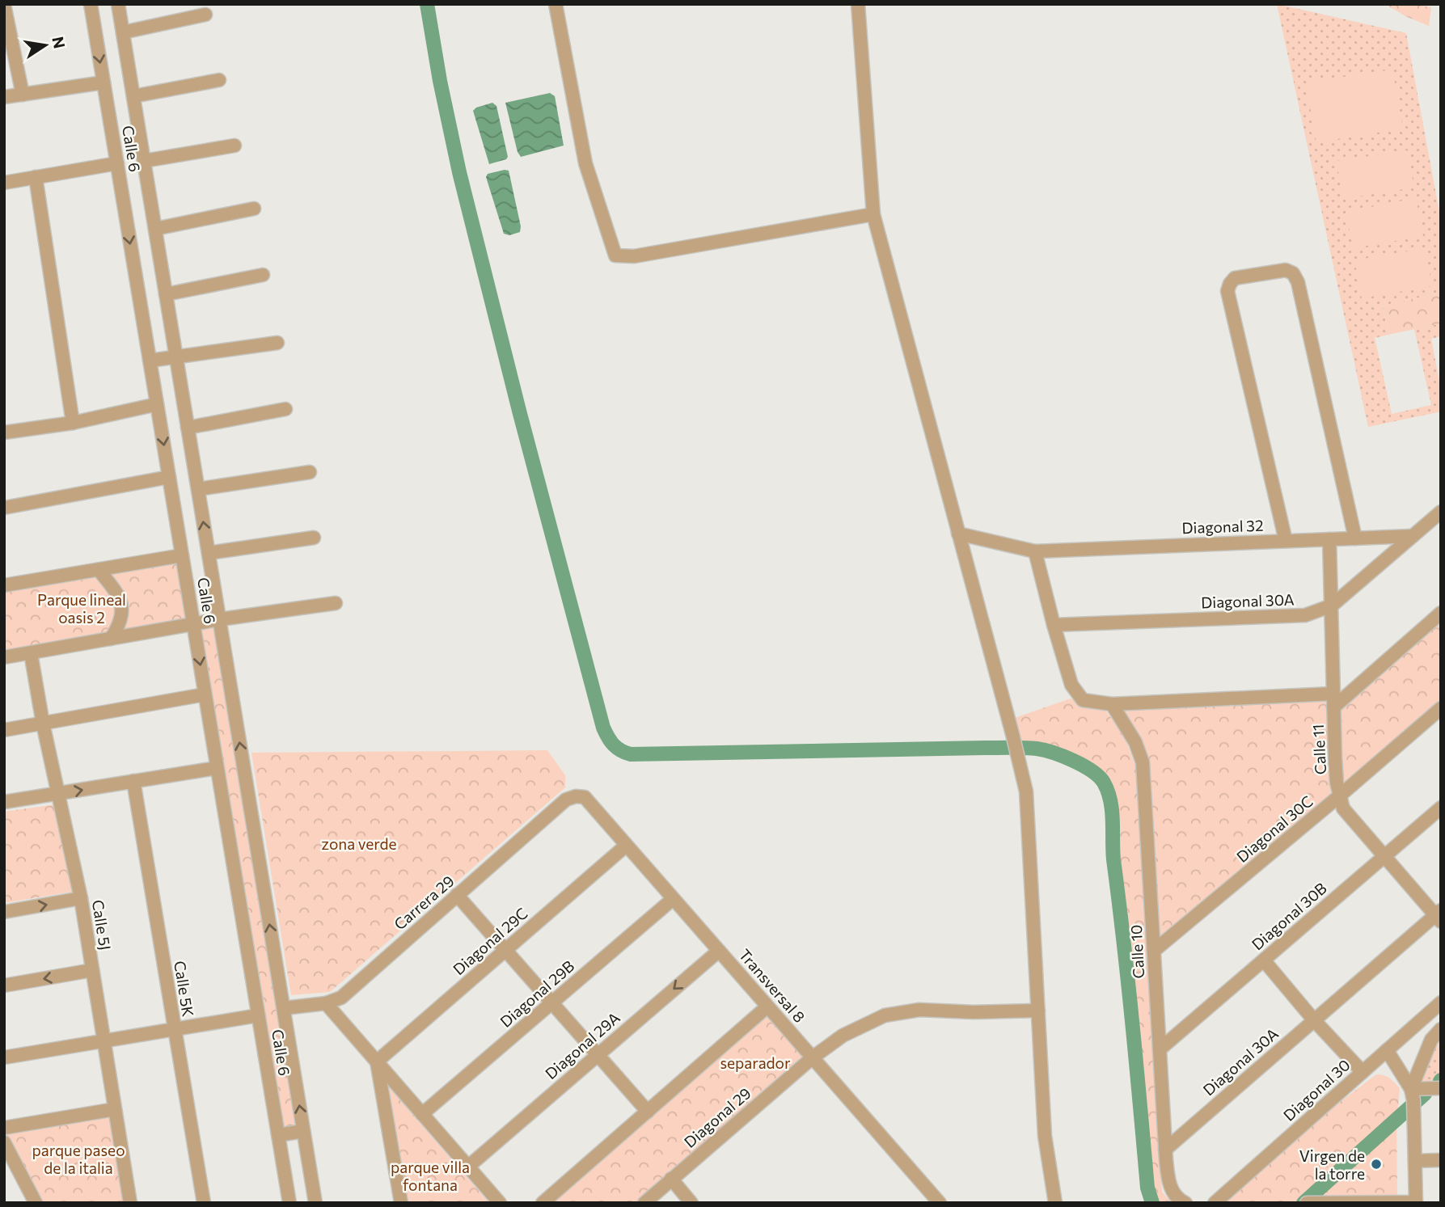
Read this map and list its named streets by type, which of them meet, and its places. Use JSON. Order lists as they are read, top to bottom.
{
  "streets": {
    "street": [
      "Calle 6",
      "Diagonal 32",
      "Diagonal 30A",
      "Calle 11",
      "Diagonal 30C",
      "Carrera 29",
      "Diagonal 30B",
      "Calle 5J",
      "Diagonal 29C",
      "Calle 10",
      "Transversal 8",
      "Calle 5K",
      "Diagonal 29B",
      "Diagonal 29A",
      "Diagonal 30",
      "Diagonal 29"
    ]
  },
  "crossings": [
    ["Calle 6", "Carrera 29"],
    ["Diagonal 32", "Diagonal 30A"],
    ["Diagonal 32", "Calle 11"],
    ["Diagonal 30A", "Calle 11"],
    ["Diagonal 30A", "Calle 10"],
    ["Calle 11", "Diagonal 30C"],
    ["Calle 11", "Diagonal 30B"],
    ["Diagonal 30C", "Calle 10"],
    ["Carrera 29", "Transversal 8"],
    ["Diagonal 30B", "Calle 10"],
    ["Diagonal 29C", "Transversal 8"],
    ["Transversal 8", "Diagonal 29B"],
    ["Transversal 8", "Diagonal 29A"],
    ["Transversal 8", "Diagonal 29"]
  ],
  "parks": [
    "Parque lineal oasis 2",
    "zona verde",
    "separador",
    "parque paseo de la italia",
    "parque villa fontana"
  ],
  "places": ["Virgen de la torre"],
  "north": "right"
}
